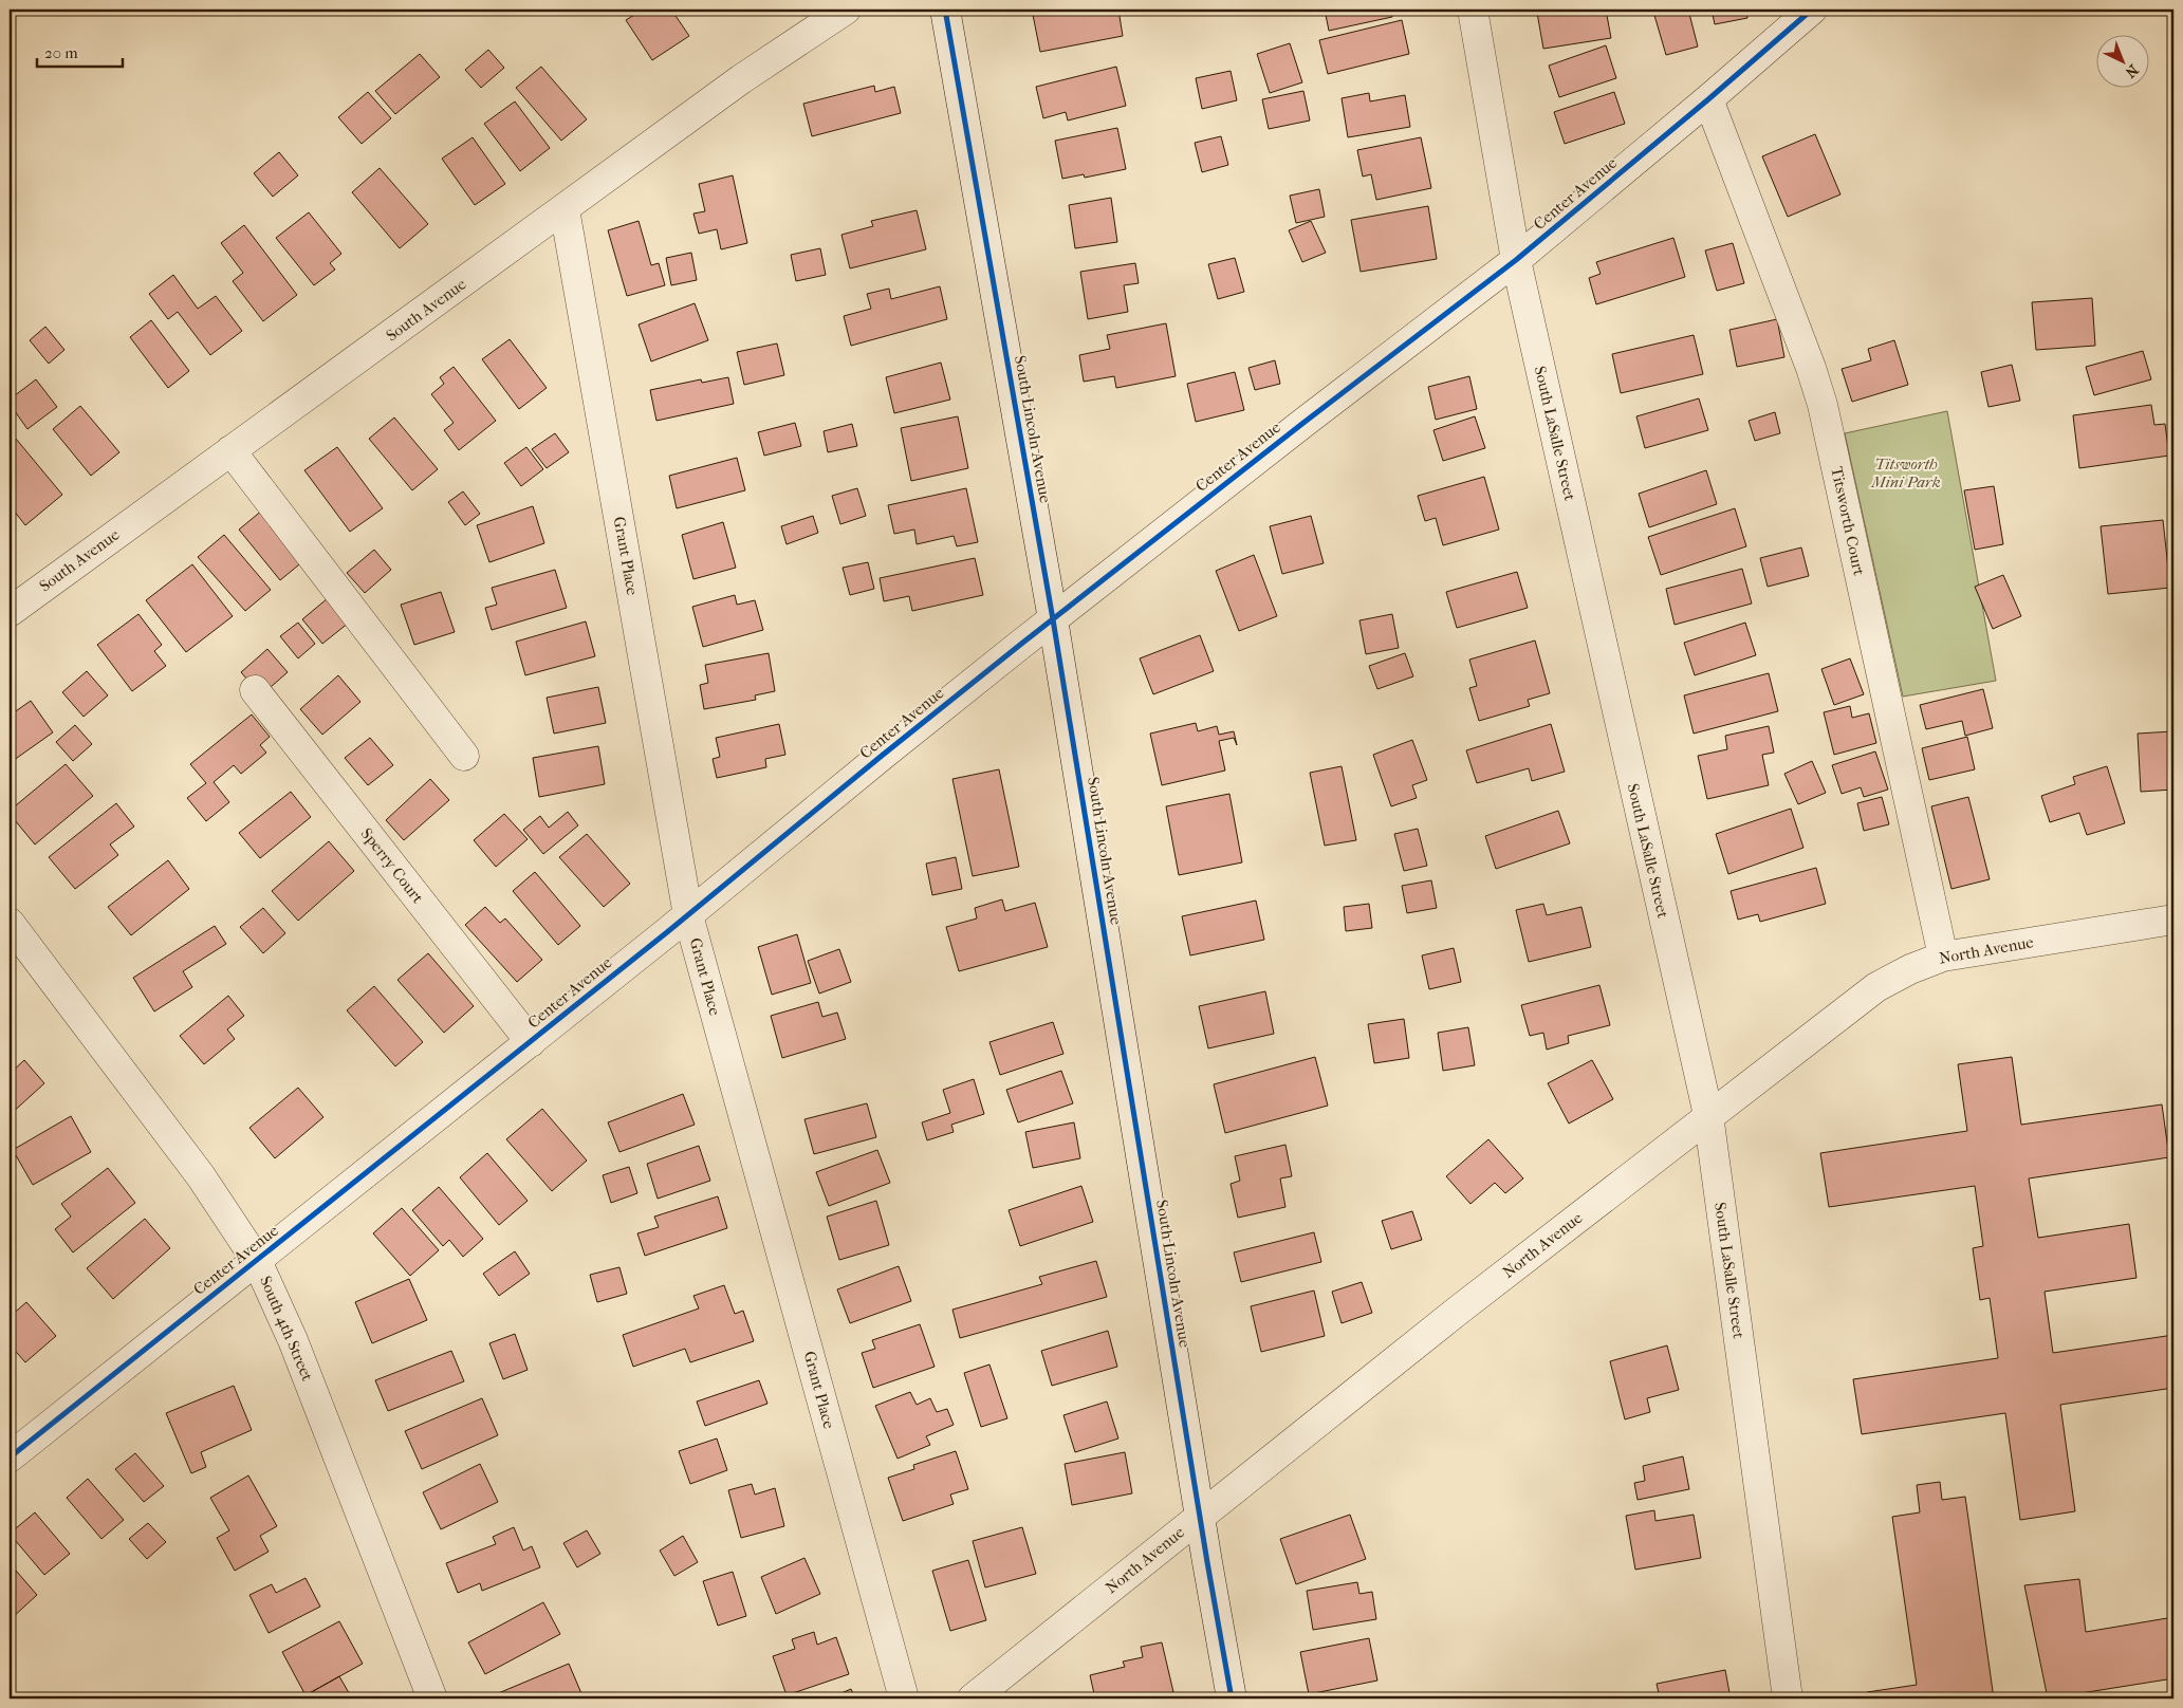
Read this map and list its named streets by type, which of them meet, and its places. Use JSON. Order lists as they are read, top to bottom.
{
  "streets": {
    "street": [
      "Center Avenue",
      "South Avenue",
      "South Lincoln Avenue",
      "South LaSalle Street",
      "Titsworth Court",
      "Grant Place",
      "Sperry Court",
      "North Avenue",
      "South 4th Street"
    ]
  },
  "crossings": [
    ["Center Avenue", "South Lincoln Avenue"],
    ["Center Avenue", "South LaSalle Street"],
    ["Center Avenue", "Titsworth Court"],
    ["Center Avenue", "Grant Place"],
    ["Center Avenue", "Sperry Court"],
    ["Center Avenue", "South 4th Street"],
    ["South Avenue", "Grant Place"],
    ["South Lincoln Avenue", "North Avenue"],
    ["South LaSalle Street", "North Avenue"],
    ["Titsworth Court", "North Avenue"]
  ],
  "parks": ["Titsworth Mini Park"],
  "scale_bar": "20 m",
  "north": "bottom right"
}
